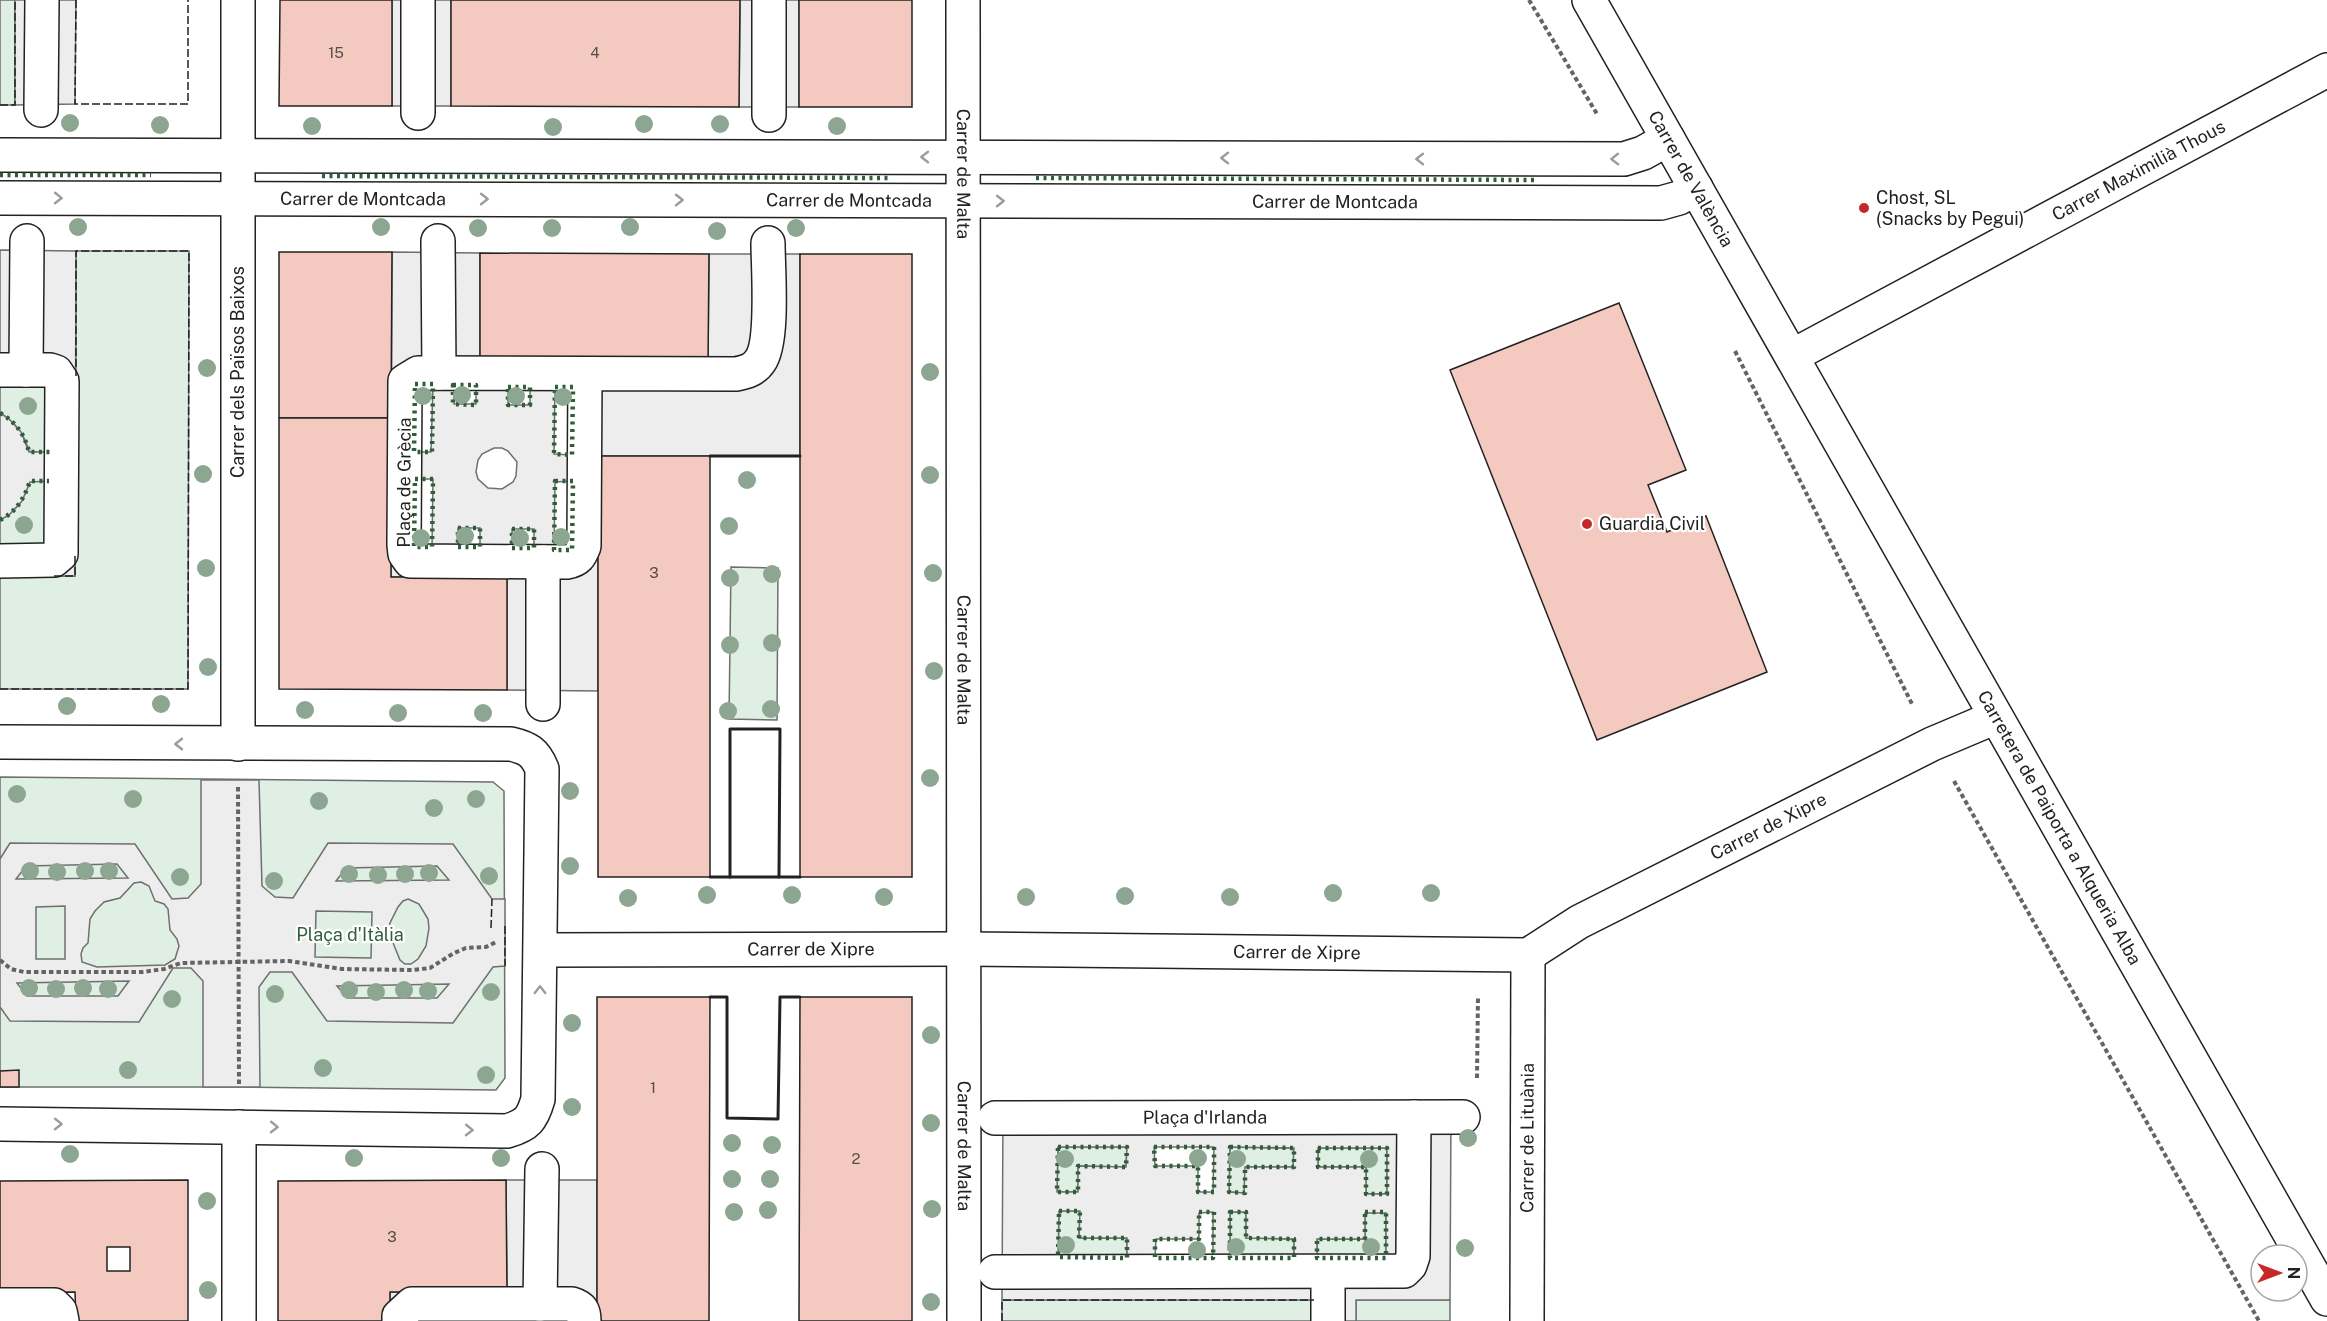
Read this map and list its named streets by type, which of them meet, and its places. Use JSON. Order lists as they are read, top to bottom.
{
  "streets": {
    "street": [
      "Carrer Maximilià Thous",
      "Carrer de Malta",
      "Carrer de València",
      "Carrer de Montcada",
      "Carrer dels Països Baixos",
      "Plaça de Grècia",
      "Carrer de Xipre",
      "Carretera de Paiporta a Alqueria Alba",
      "Plaça d'Irlanda",
      "Carrer de Lituània"
    ]
  },
  "crossings": [
    ["Carrer Maximilià Thous", "Carrer de València"],
    ["Carrer Maximilià Thous", "Carretera de Paiporta a Alqueria Alba"],
    ["Carrer de Malta", "Carrer de Montcada"],
    ["Carrer de Malta", "Carrer de Xipre"],
    ["Carrer de València", "Carrer de Montcada"],
    ["Carrer de València", "Carretera de Paiporta a Alqueria Alba"],
    ["Carrer de Montcada", "Carrer dels Països Baixos"],
    ["Carrer de Xipre", "Carretera de Paiporta a Alqueria Alba"],
    ["Carrer de Xipre", "Carrer de Lituània"]
  ],
  "parks": ["Plaça d'Itàlia"],
  "places": ["Chost, SL (Snacks by Pegui)", "Guardia Civil"],
  "house_numbers": [
    "15",
    "4",
    "3",
    "1",
    "2",
    "3"
  ],
  "north": "right"
}
